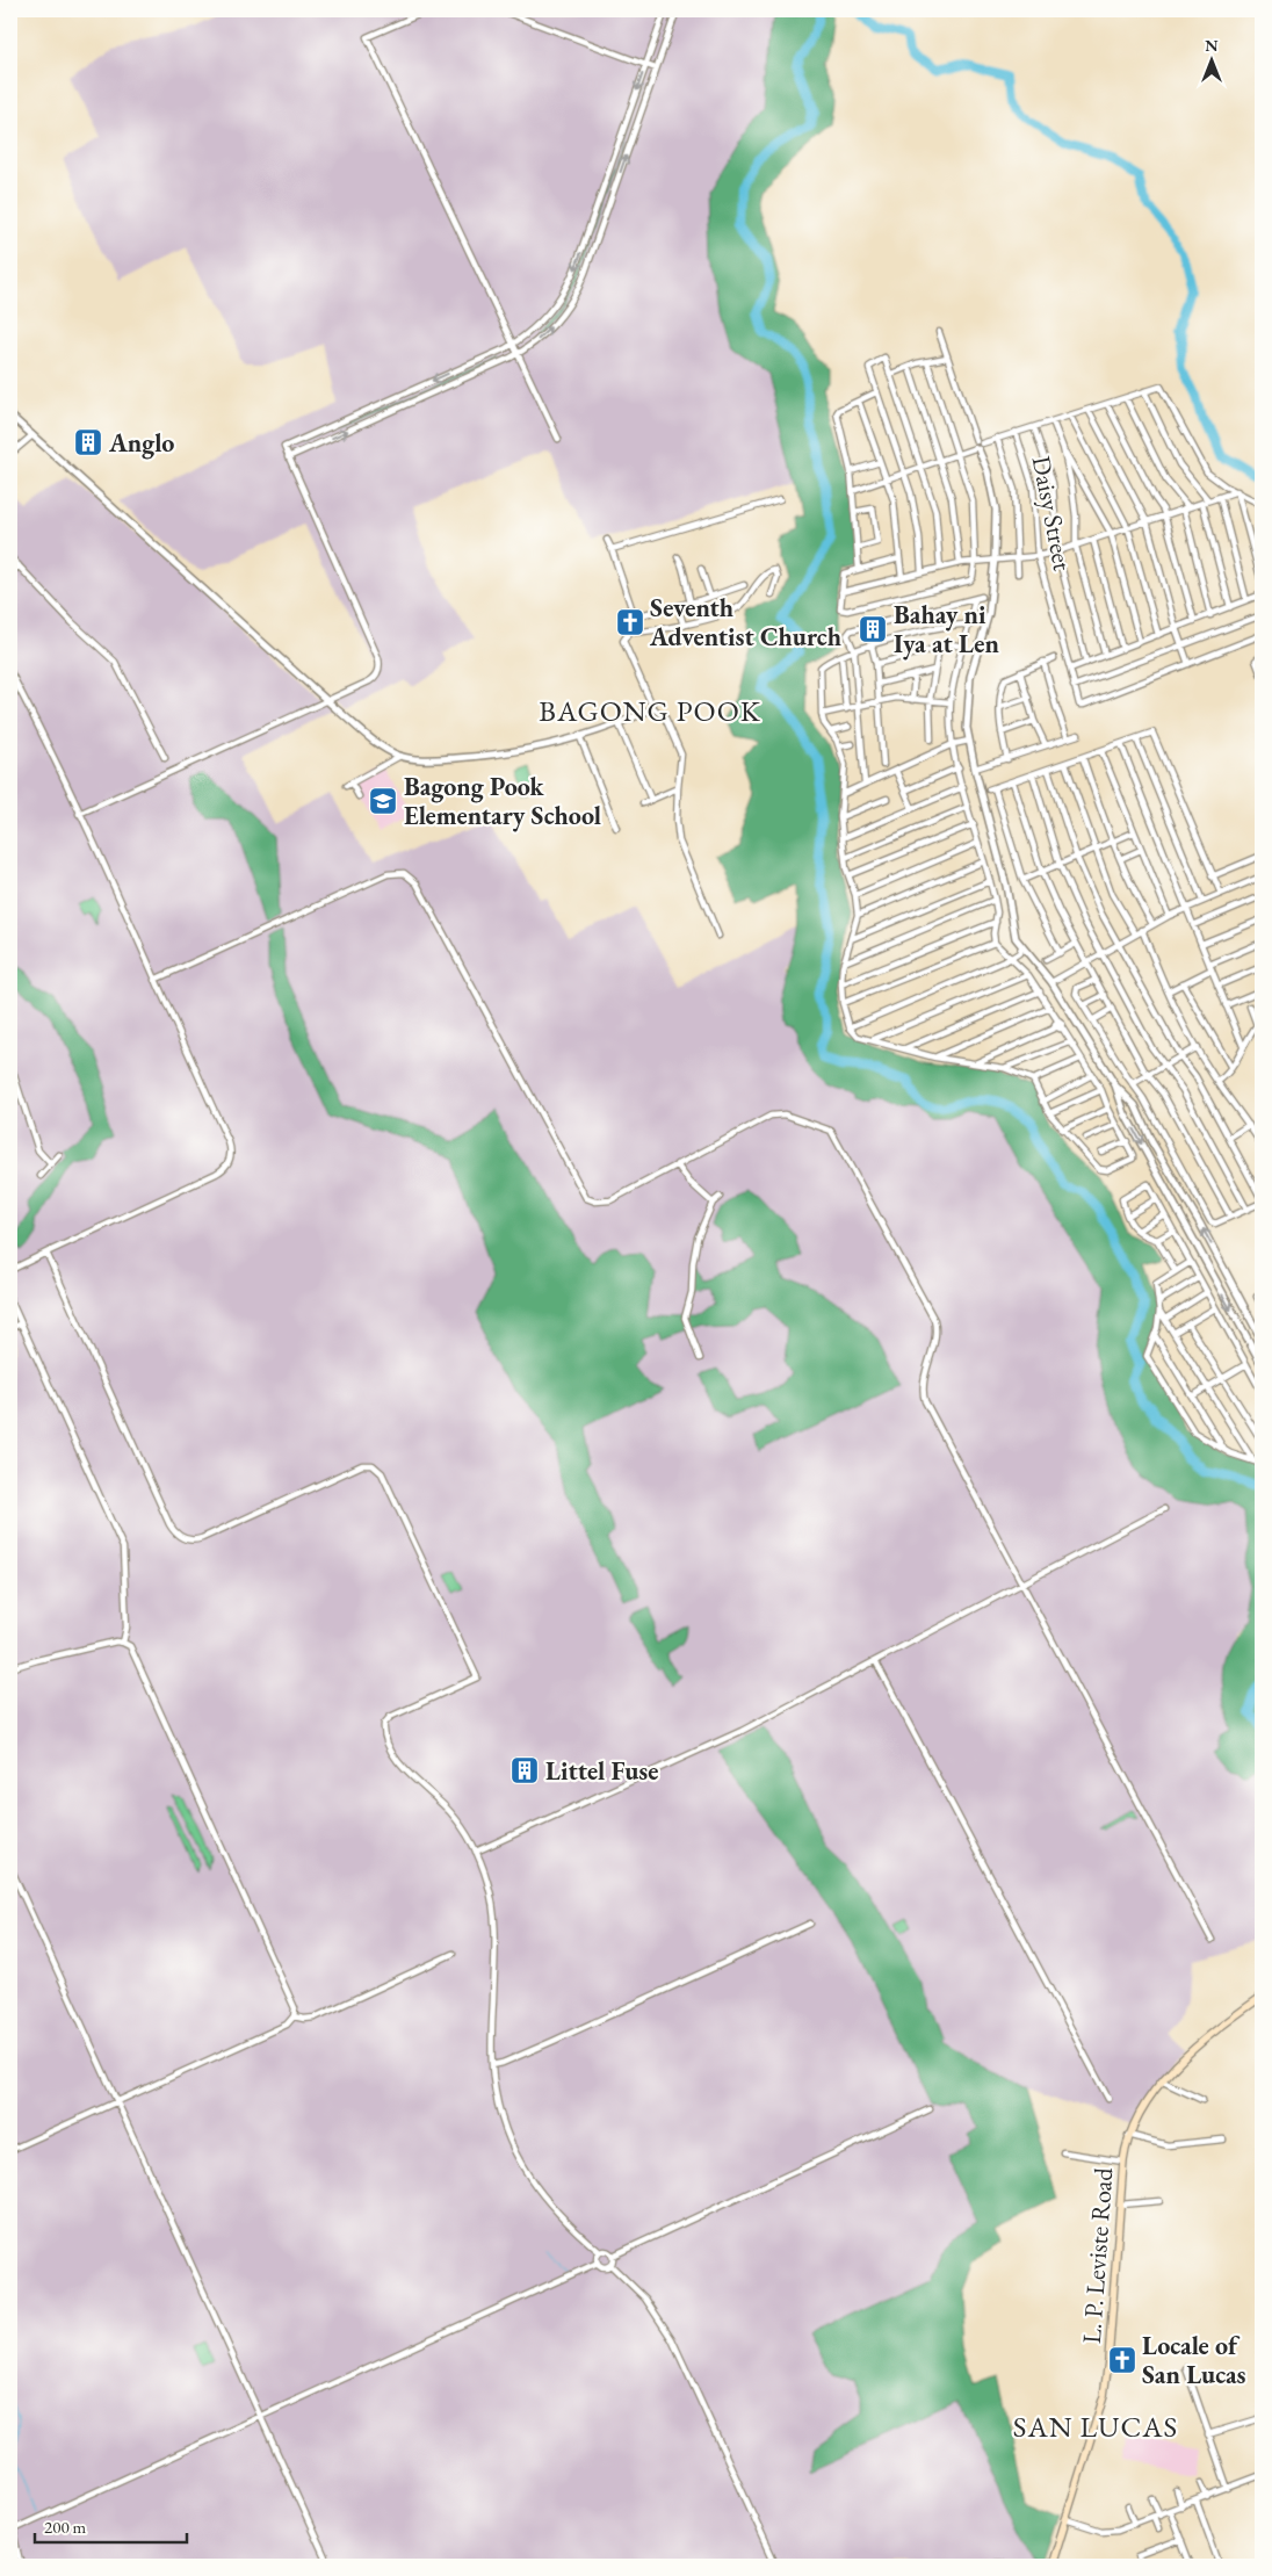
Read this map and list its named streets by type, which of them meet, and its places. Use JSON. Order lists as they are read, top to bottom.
{
  "streets": {
    "main road": ["L. P. Leviste Road"],
    "street": ["Daisy Street"]
  },
  "districts": ["BAGONG POOK", "SAN LUCAS"],
  "places": {
    "building": ["Anglo", "Bahay ni Iya at Len", "Littel Fuse"],
    "church": ["Seventh Adventist Church", "Locale of San Lucas"],
    "school or university": ["Bagong Pook Elementary School"]
  },
  "scale_bar": "200 m",
  "north": "top"
}
